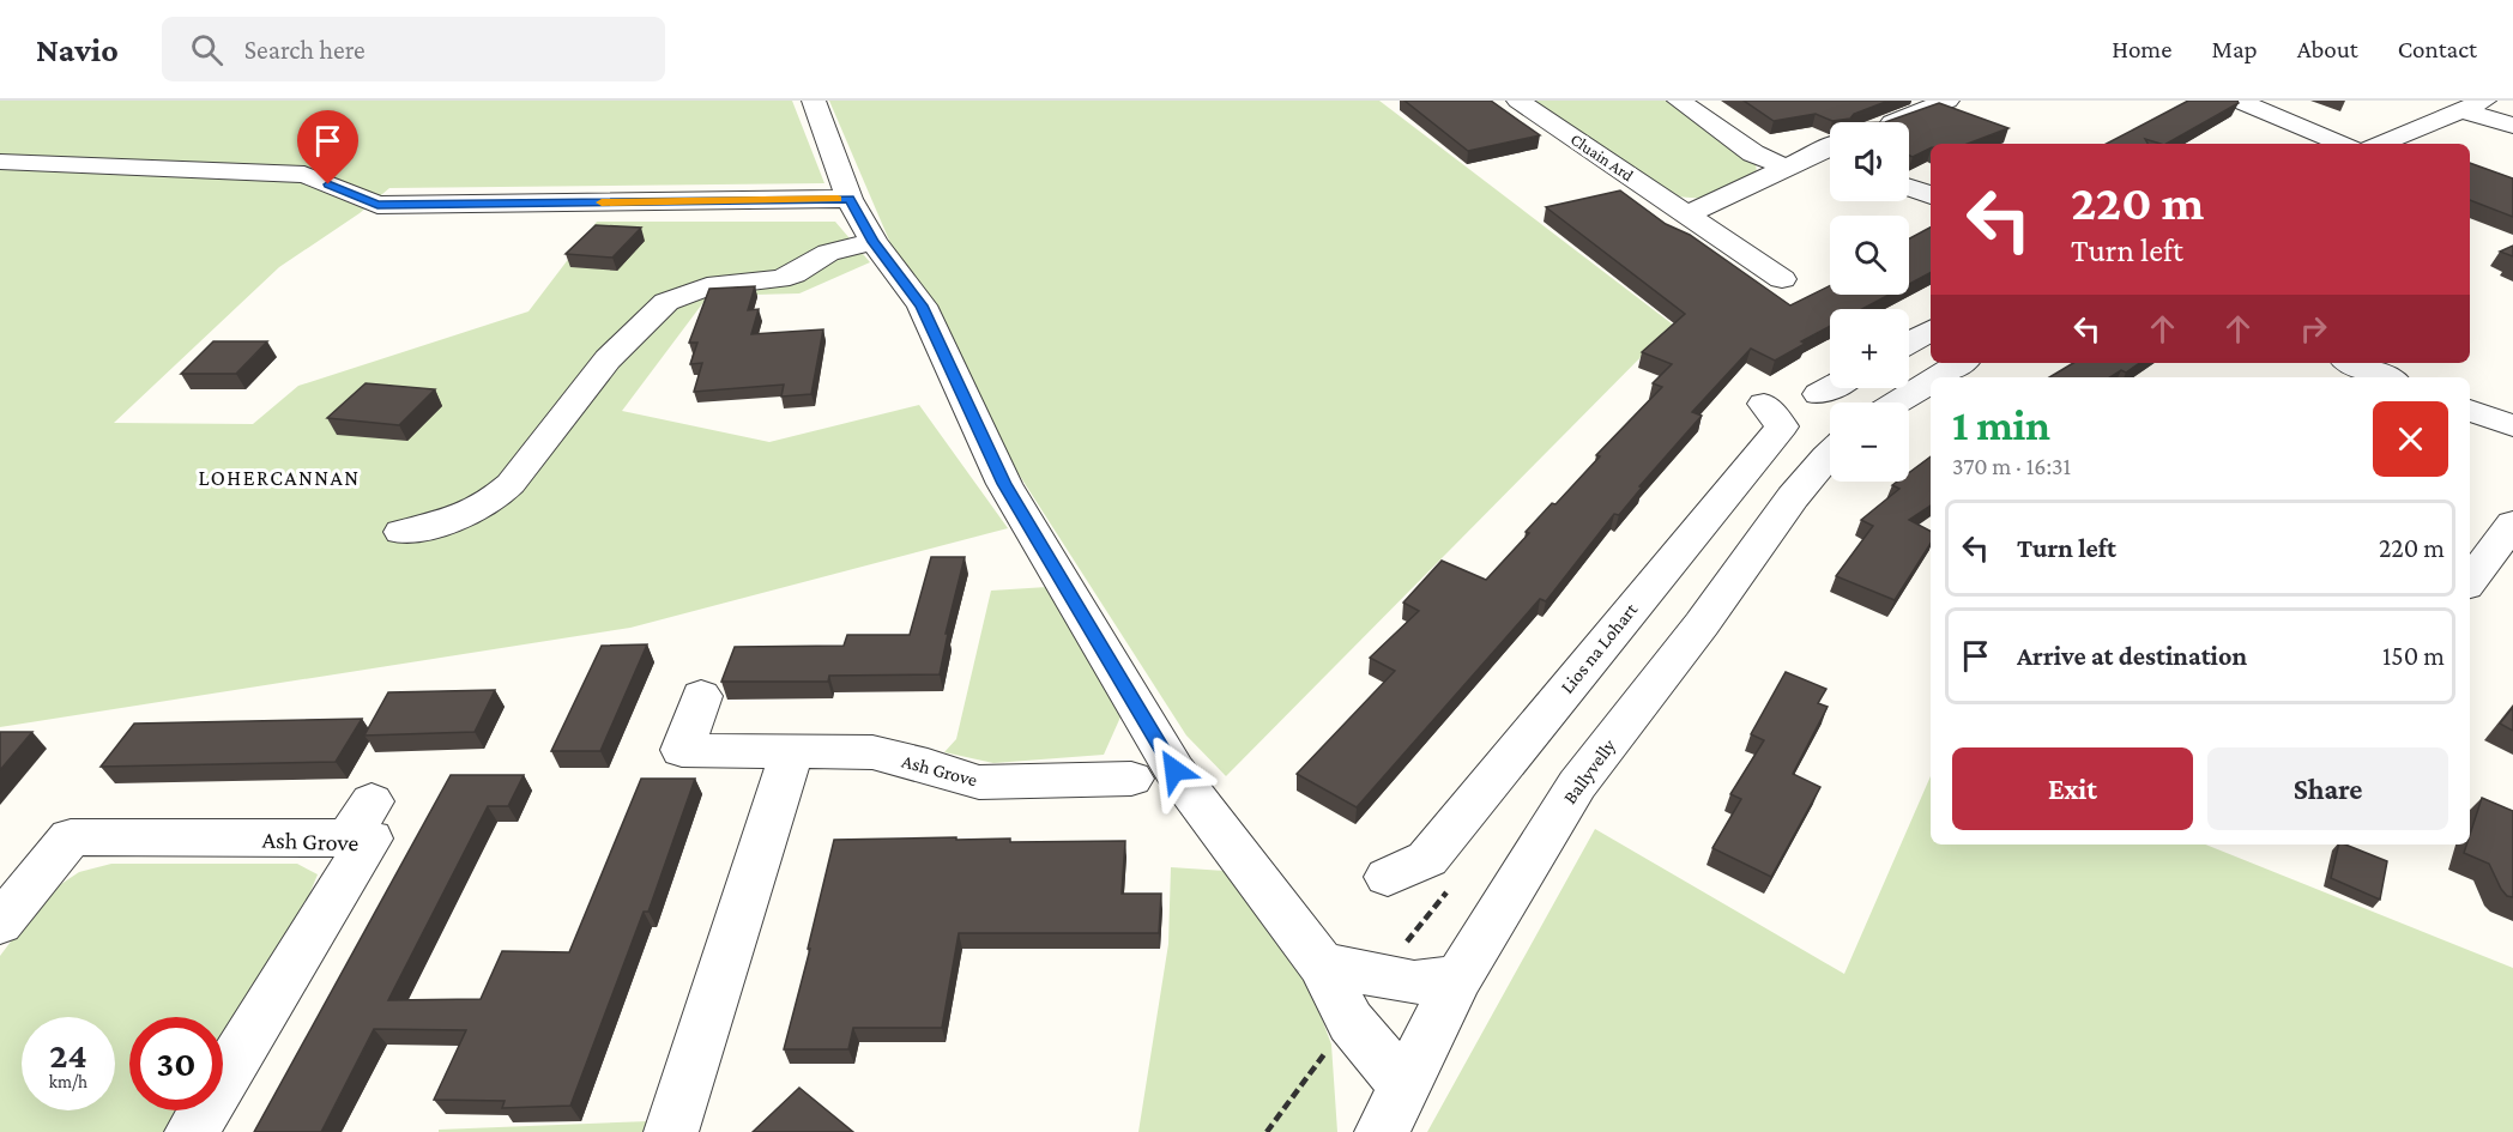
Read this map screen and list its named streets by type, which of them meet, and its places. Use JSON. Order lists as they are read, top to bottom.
{
  "streets": {
    "street": [
      "Cluain Ard",
      "Lios na Lohart",
      "Ash Grove",
      "Ballyvelly"
    ]
  },
  "districts": ["LOHERCANNAN"],
  "page": {
    "header": "Navio",
    "search": "Search here",
    "nav": [
      "Home",
      "Map",
      "About",
      "Contact"
    ],
    "map_buttons": ["+", "−"],
    "turn": ["220 m", "Turn left"],
    "heading": ["1 min", "370 m · 16:31"],
    "list": [
      {
        "name": "Turn left",
        "value": "220 m"
      },
      {
        "name": "Arrive at destination",
        "value": "150 m"
      }
    ],
    "buttons": ["Exit", "Share"],
    "speed": "24 km/h",
    "limit": "30"
  }
}
